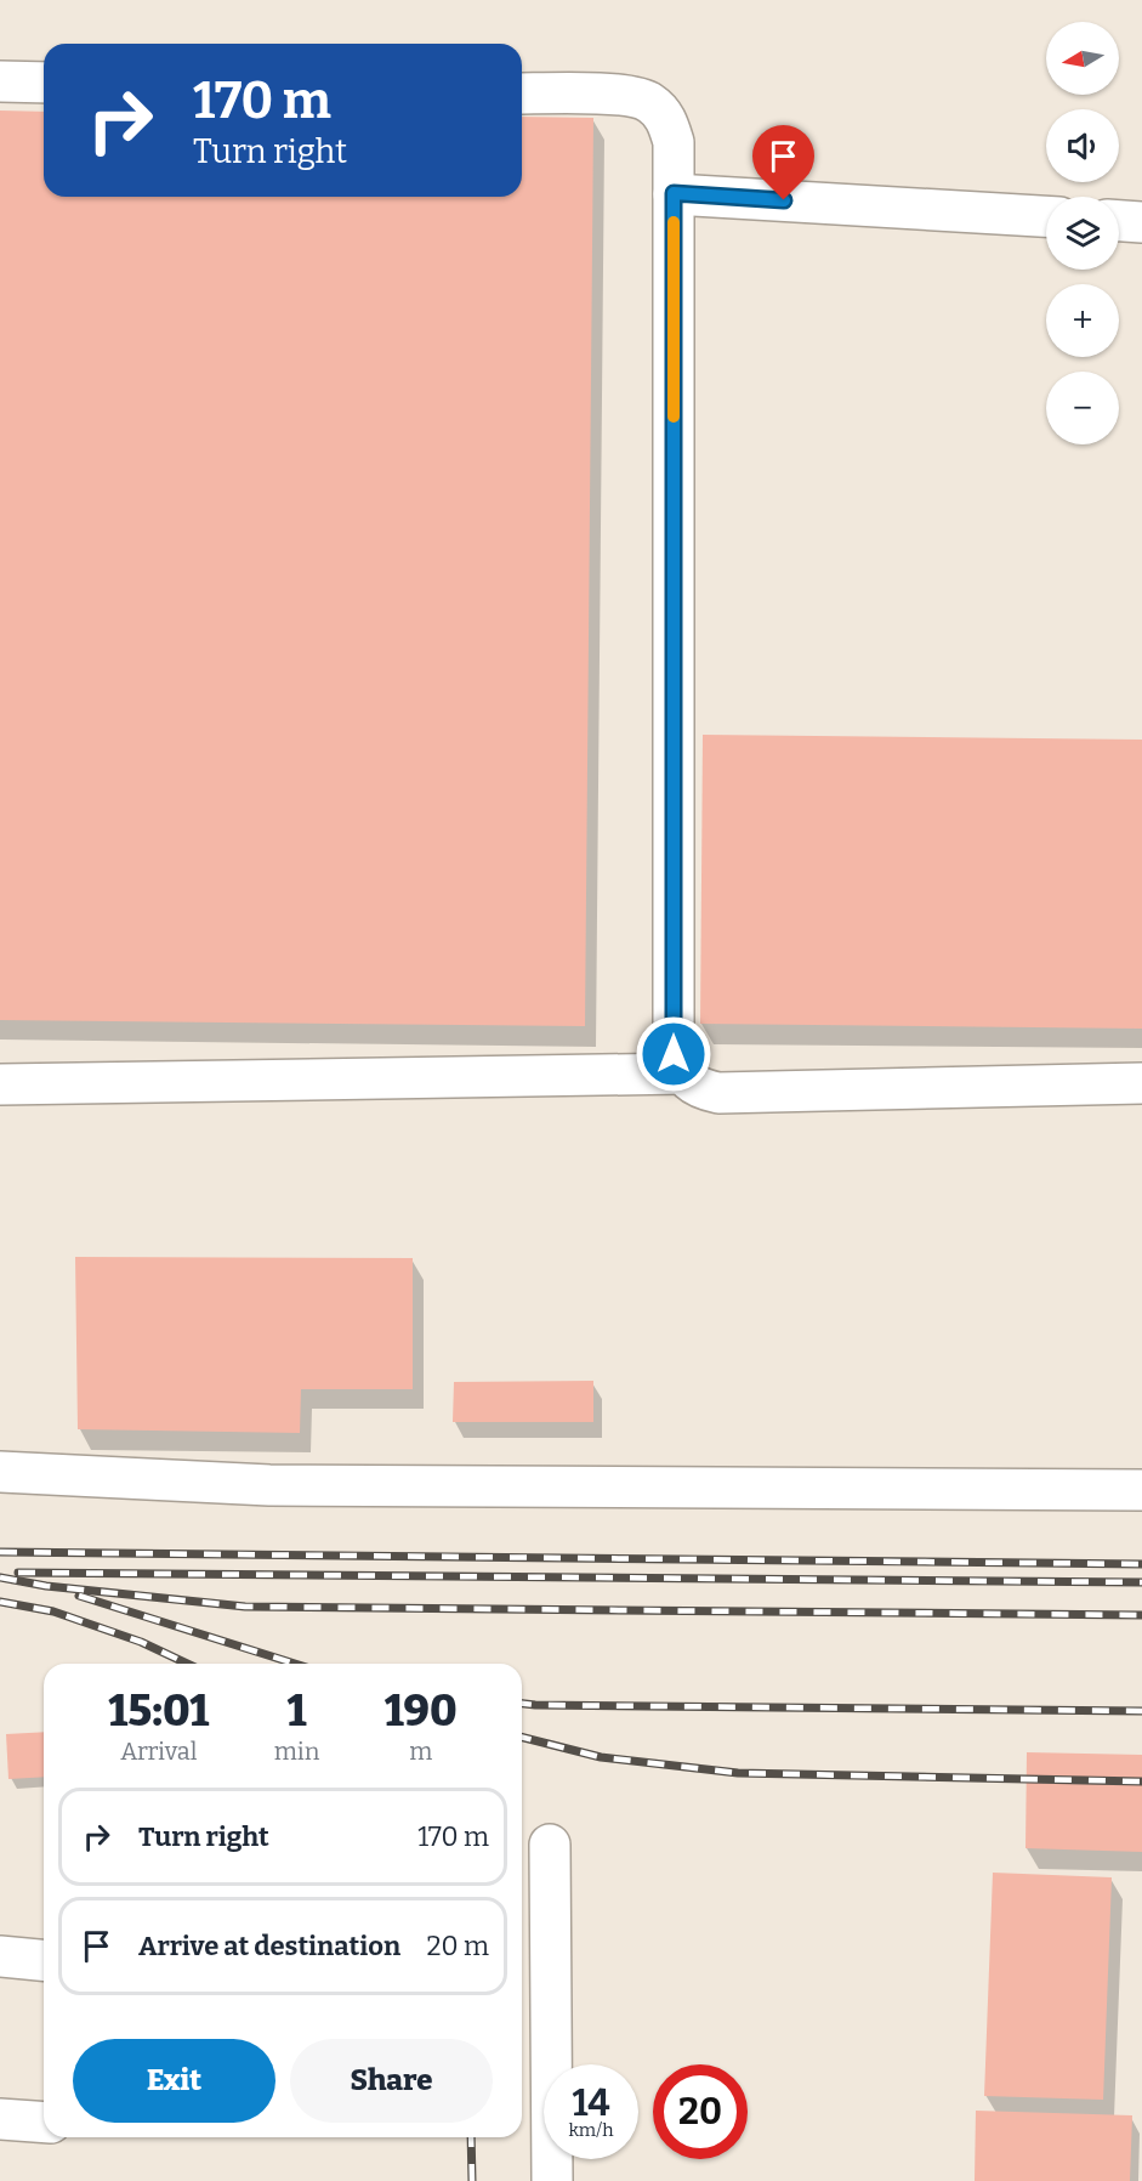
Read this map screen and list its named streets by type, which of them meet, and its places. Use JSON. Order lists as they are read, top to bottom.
{
  "north": "left",
  "page": {
    "map_buttons": ["+", "−"],
    "turn": ["170 m", "Turn right"],
    "eta": [
      "15:01",
      "Arrival",
      "1",
      "min",
      "190",
      "m"
    ],
    "list": [
      {
        "name": "Turn right",
        "value": "170 m"
      },
      {
        "name": "Arrive at destination",
        "value": "20 m"
      }
    ],
    "buttons": ["Exit", "Share"],
    "speed": "14 km/h",
    "limit": "20"
  }
}
